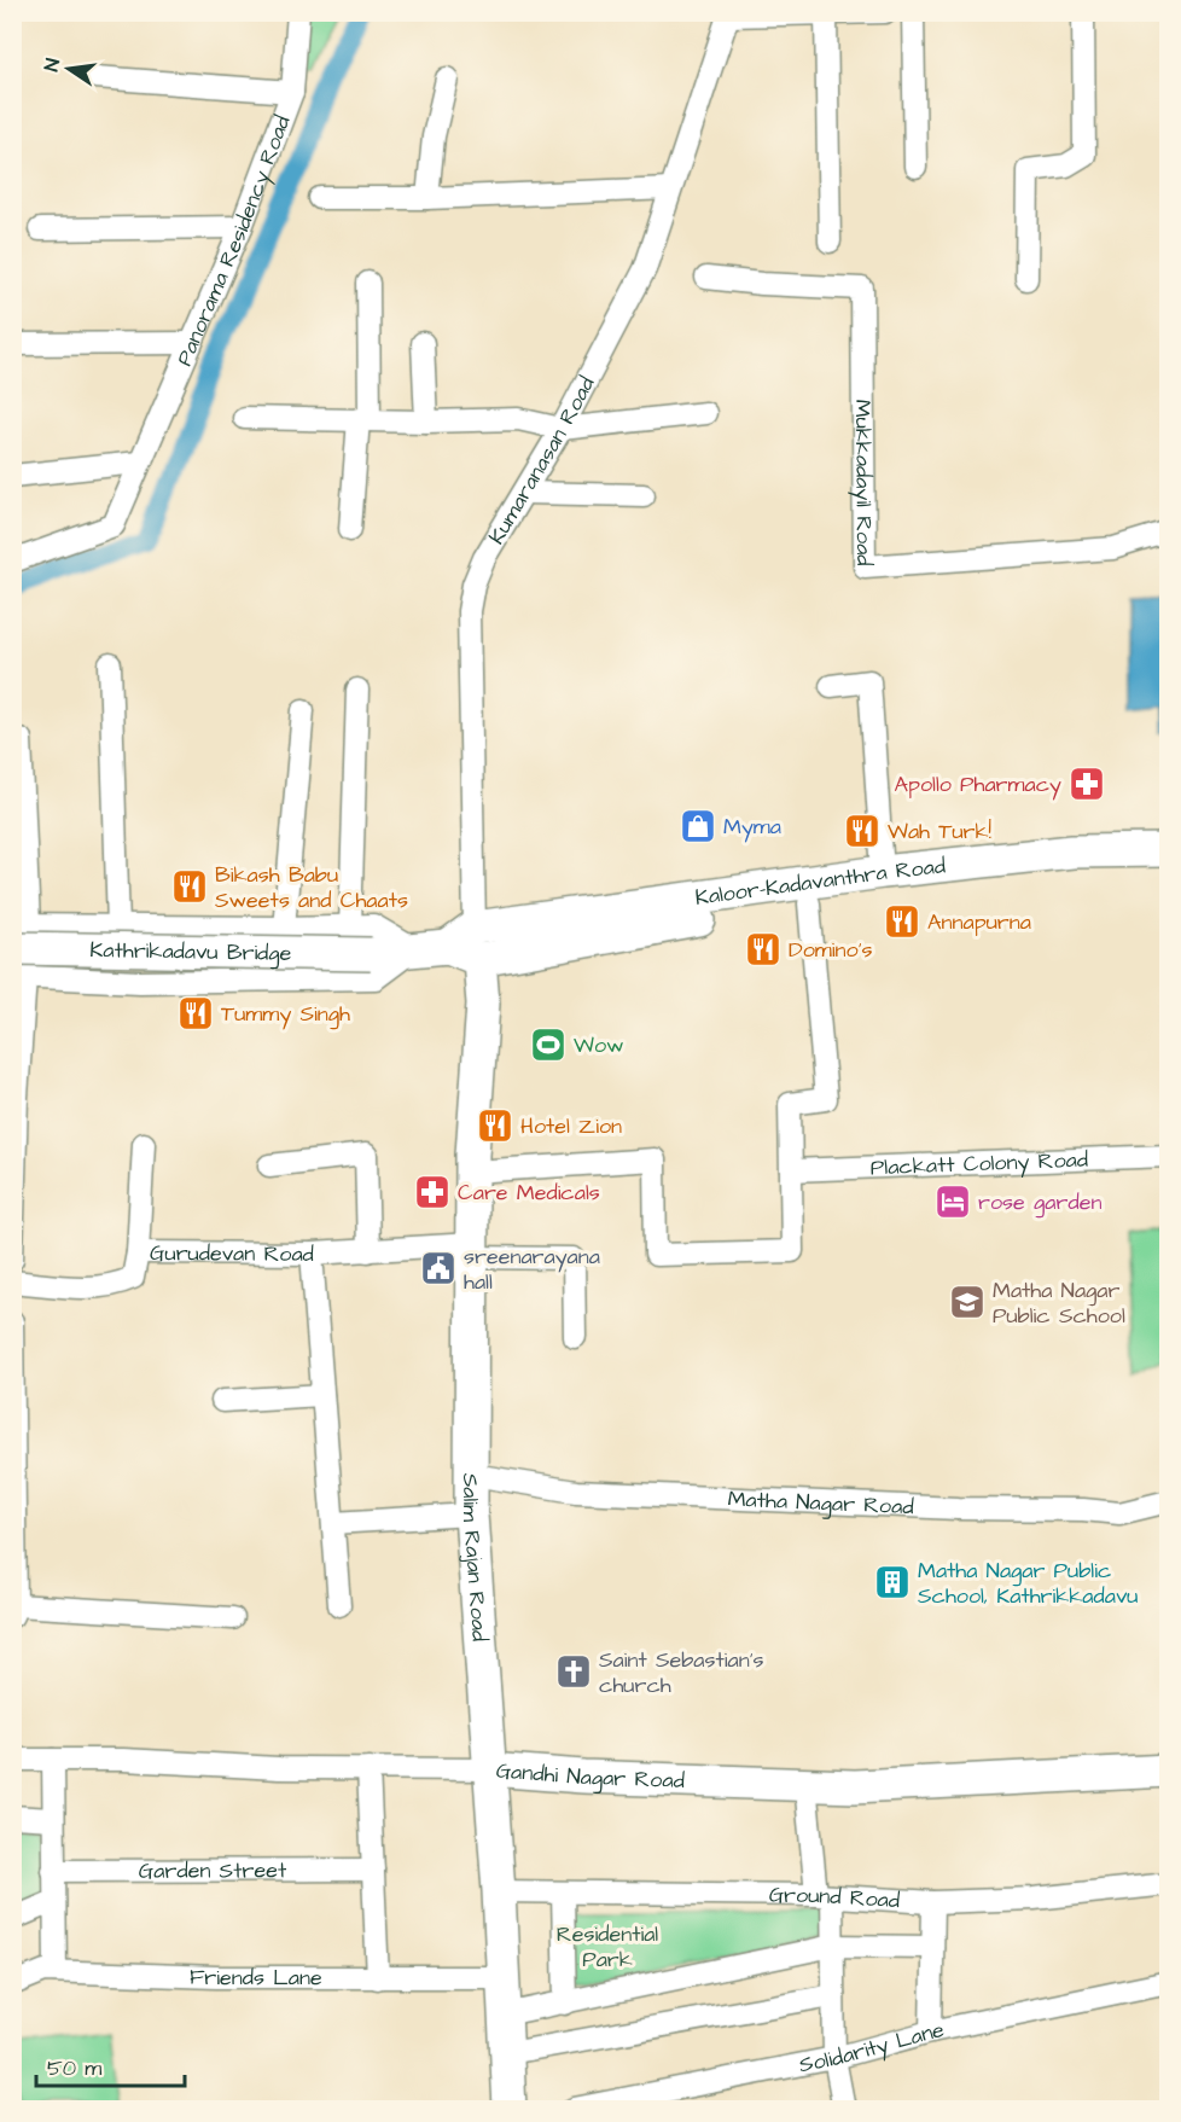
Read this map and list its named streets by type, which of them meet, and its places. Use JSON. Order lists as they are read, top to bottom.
{
  "streets": {
    "main road": [
      "Kaloor-Kadavanthra Road",
      "Kathrikadavu Bridge",
      "Salim Rajan Road",
      "Gandhi Nagar Road"
    ],
    "street": [
      "Panorama Residency Road",
      "Kumaranasan Road",
      "Mukkadayil Road",
      "Plackatt Colony Road",
      "Gurudevan Road",
      "Matha Nagar Road",
      "Garden Street",
      "Ground Road",
      "Friends Lane",
      "Solidarity Lane"
    ]
  },
  "crossings": [
    ["Kumaranasan Road", "Kaloor-Kadavanthra Road"],
    ["Kaloor-Kadavanthra Road", "Salim Rajan Road"],
    ["Gurudevan Road", "Salim Rajan Road"],
    ["Matha Nagar Road", "Salim Rajan Road"],
    ["Salim Rajan Road", "Gandhi Nagar Road"],
    ["Salim Rajan Road", "Ground Road"],
    ["Salim Rajan Road", "Friends Lane"]
  ],
  "parks": ["Residential Park"],
  "places": {
    "pharmacy": ["Apollo Pharmacy", "Care Medicals"],
    "shop": ["Myma"],
    "restaurant": [
      "Wah Turk!",
      "Bikash Babu Sweets and Chaats",
      "Annapurna",
      "Domino's",
      "Tummy Singh",
      "Hotel Zion"
    ],
    "sports": ["Wow"],
    "hotel": ["rose garden"],
    "public building": ["sreenarayana hall"],
    "school or university": ["Matha Nagar Public School"],
    "building": ["Matha Nagar Public School, Kathrikkadavu"],
    "church": ["Saint Sebastian's church"]
  },
  "scale_bar": "50 m",
  "north": "left"
}
